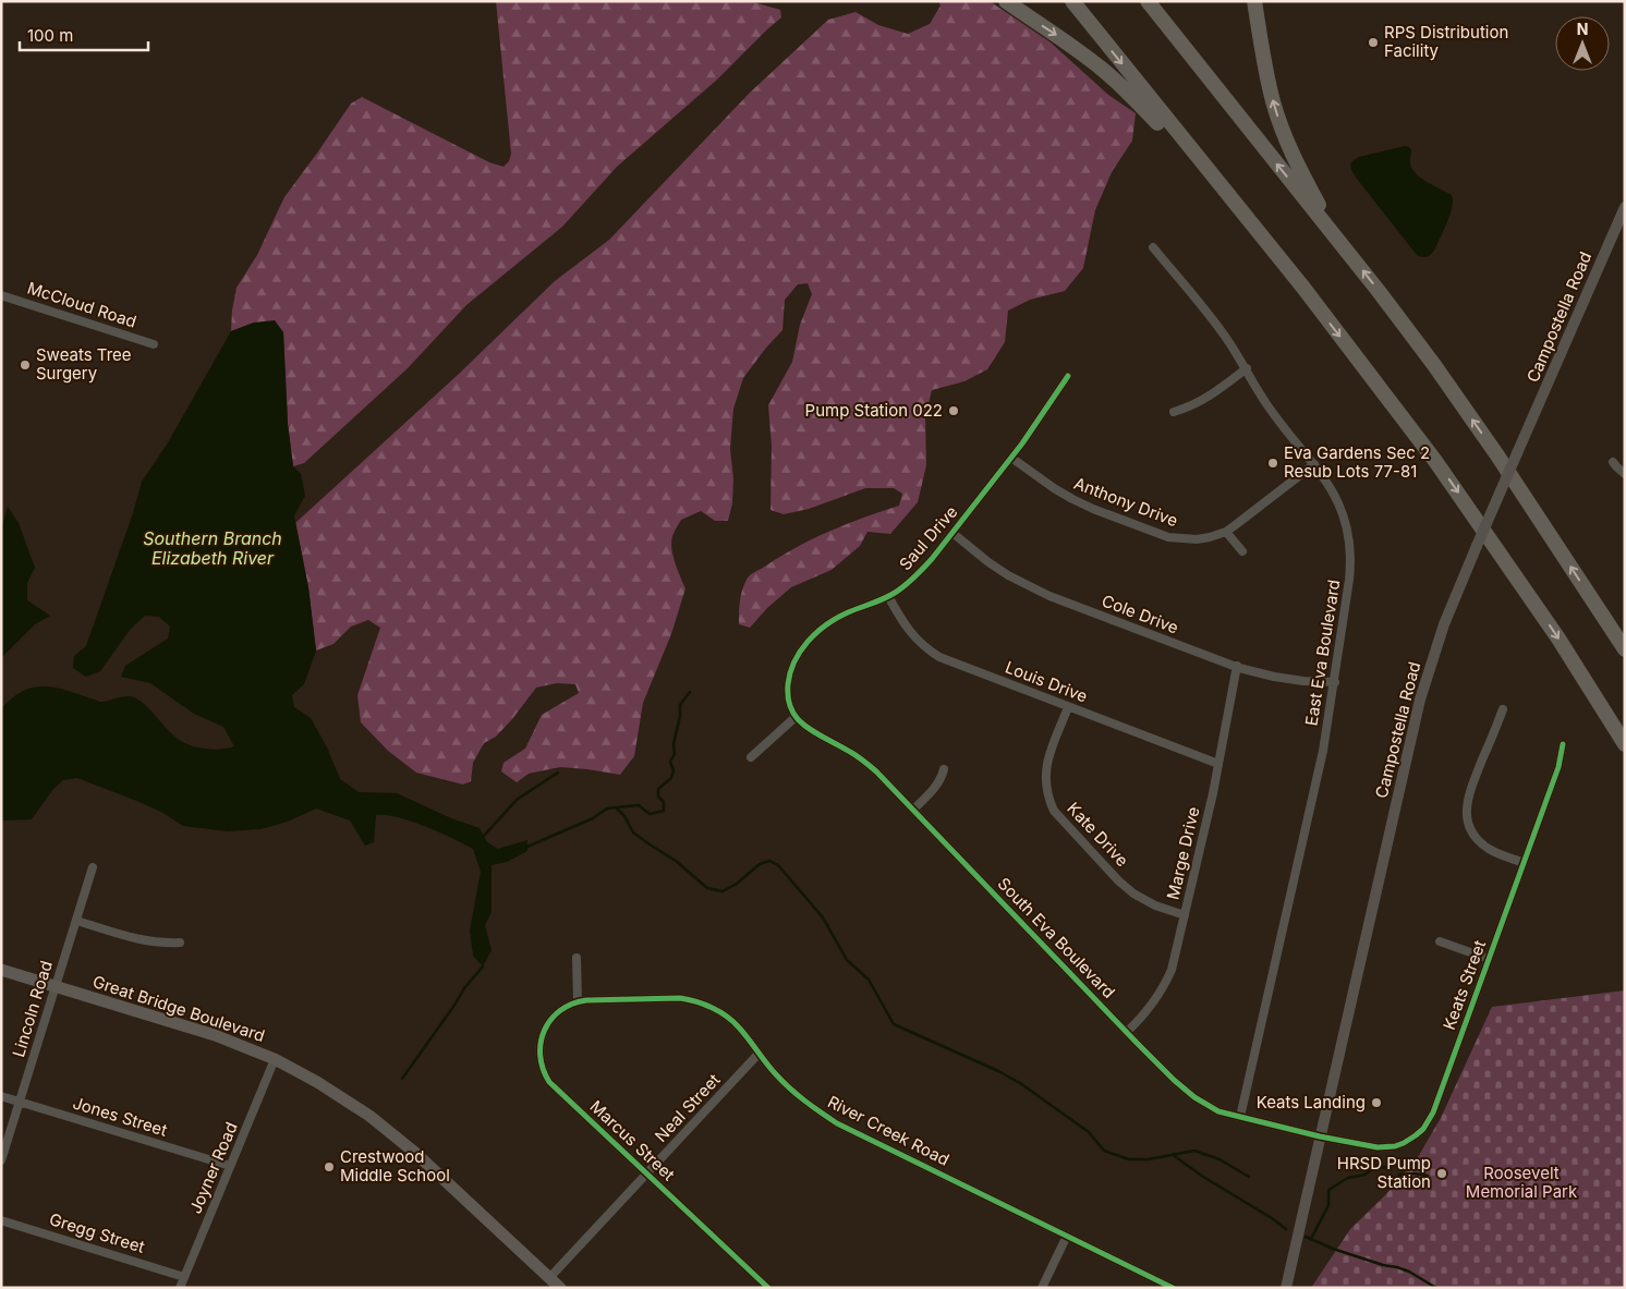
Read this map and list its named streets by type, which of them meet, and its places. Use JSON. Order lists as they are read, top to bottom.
{
  "streets": {
    "main road": ["Campostella Road", "Great Bridge Boulevard"],
    "street": [
      "McCloud Road",
      "Anthony Drive",
      "Saul Drive",
      "Cole Drive",
      "East Eva Boulevard",
      "Louis Drive",
      "Kate Drive",
      "Marge Drive",
      "South Eva Boulevard",
      "Keats Street",
      "Lincoln Road",
      "Neal Street",
      "Jones Street",
      "River Creek Road",
      "Marcus Street",
      "Joyner Road",
      "Gregg Street"
    ]
  },
  "crossings": [
    ["Campostella Road", "South Eva Boulevard"],
    ["Campostella Road", "Keats Street"],
    ["Anthony Drive", "Saul Drive"],
    ["Anthony Drive", "East Eva Boulevard"],
    ["Saul Drive", "Cole Drive"],
    ["Saul Drive", "Louis Drive"],
    ["Saul Drive", "South Eva Boulevard"],
    ["Cole Drive", "East Eva Boulevard"],
    ["Cole Drive", "Marge Drive"],
    ["East Eva Boulevard", "South Eva Boulevard"],
    ["Louis Drive", "Kate Drive"],
    ["Louis Drive", "Marge Drive"],
    ["Kate Drive", "Marge Drive"],
    ["Marge Drive", "South Eva Boulevard"],
    ["South Eva Boulevard", "Keats Street"],
    ["Lincoln Road", "Great Bridge Boulevard"],
    ["Lincoln Road", "Jones Street"],
    ["Great Bridge Boulevard", "Neal Street"],
    ["Great Bridge Boulevard", "Joyner Road"],
    ["Neal Street", "River Creek Road"],
    ["Neal Street", "Marcus Street"],
    ["Jones Street", "Joyner Road"],
    ["River Creek Road", "Marcus Street"],
    ["Joyner Road", "Gregg Street"]
  ],
  "water": ["Southern Branch Elizabeth River"],
  "parks": ["Roosevelt Memorial Park"],
  "places": [
    "RPS Distribution Facility",
    "Sweats Tree Surgery",
    "Pump Station 022",
    "Eva Gardens Sec 2 Resub Lots 77-81",
    "Keats Landing",
    "Crestwood Middle School",
    "HRSD Pump Station"
  ],
  "scale_bar": "100 m",
  "north": "top"
}
